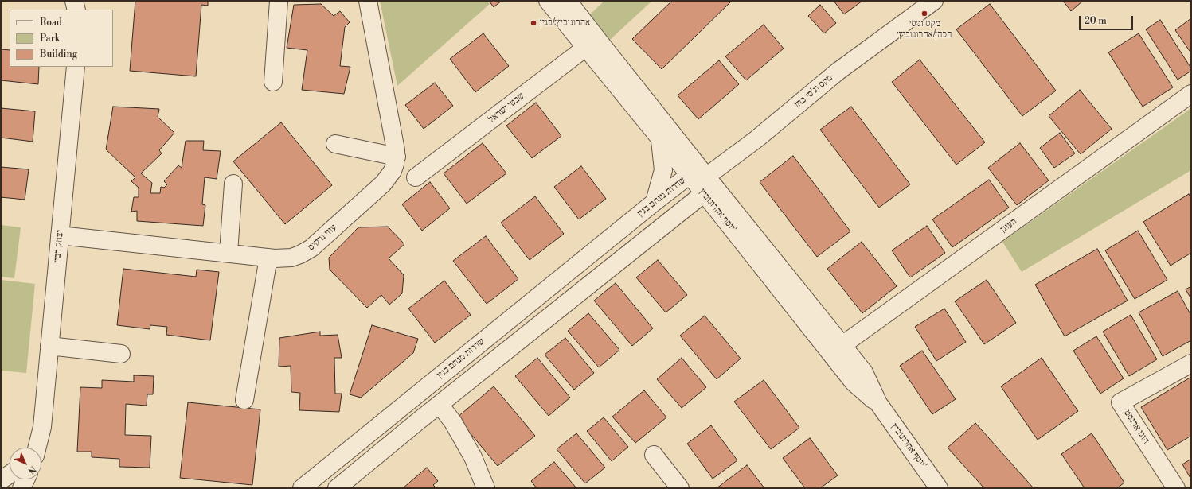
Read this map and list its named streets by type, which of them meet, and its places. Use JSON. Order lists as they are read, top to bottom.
{
  "streets": {
    "street": [
      "מקס וג'סי כהן",
      "שבטי ישראל",
      "שדרות מנחם בגין",
      "יוסף אהרונוביץ'",
      "העוגן",
      "עוזי נרקיס",
      "יצחק רבין",
      "הוגו ארנסט"
    ]
  },
  "crossings": [
    ["מקס וג'סי כהן", "שדרות מנחם בגין"],
    ["מקס וג'סי כהן", "יוסף אהרונוביץ'"],
    ["שבטי ישראל", "יוסף אהרונוביץ'"],
    ["שדרות מנחם בגין", "יוסף אהרונוביץ'"],
    ["יוסף אהרונוביץ'", "העוגן"],
    ["עוזי נרקיס", "יצחק רבין"]
  ],
  "places": ["מקס וג׳סי הכהן/אהרונוביץ׳", "אהרונוביץ׳/בגין"],
  "legend": ["Road", "Park", "Building"],
  "scale_bar": "20 m",
  "north": "bottom right"
}
